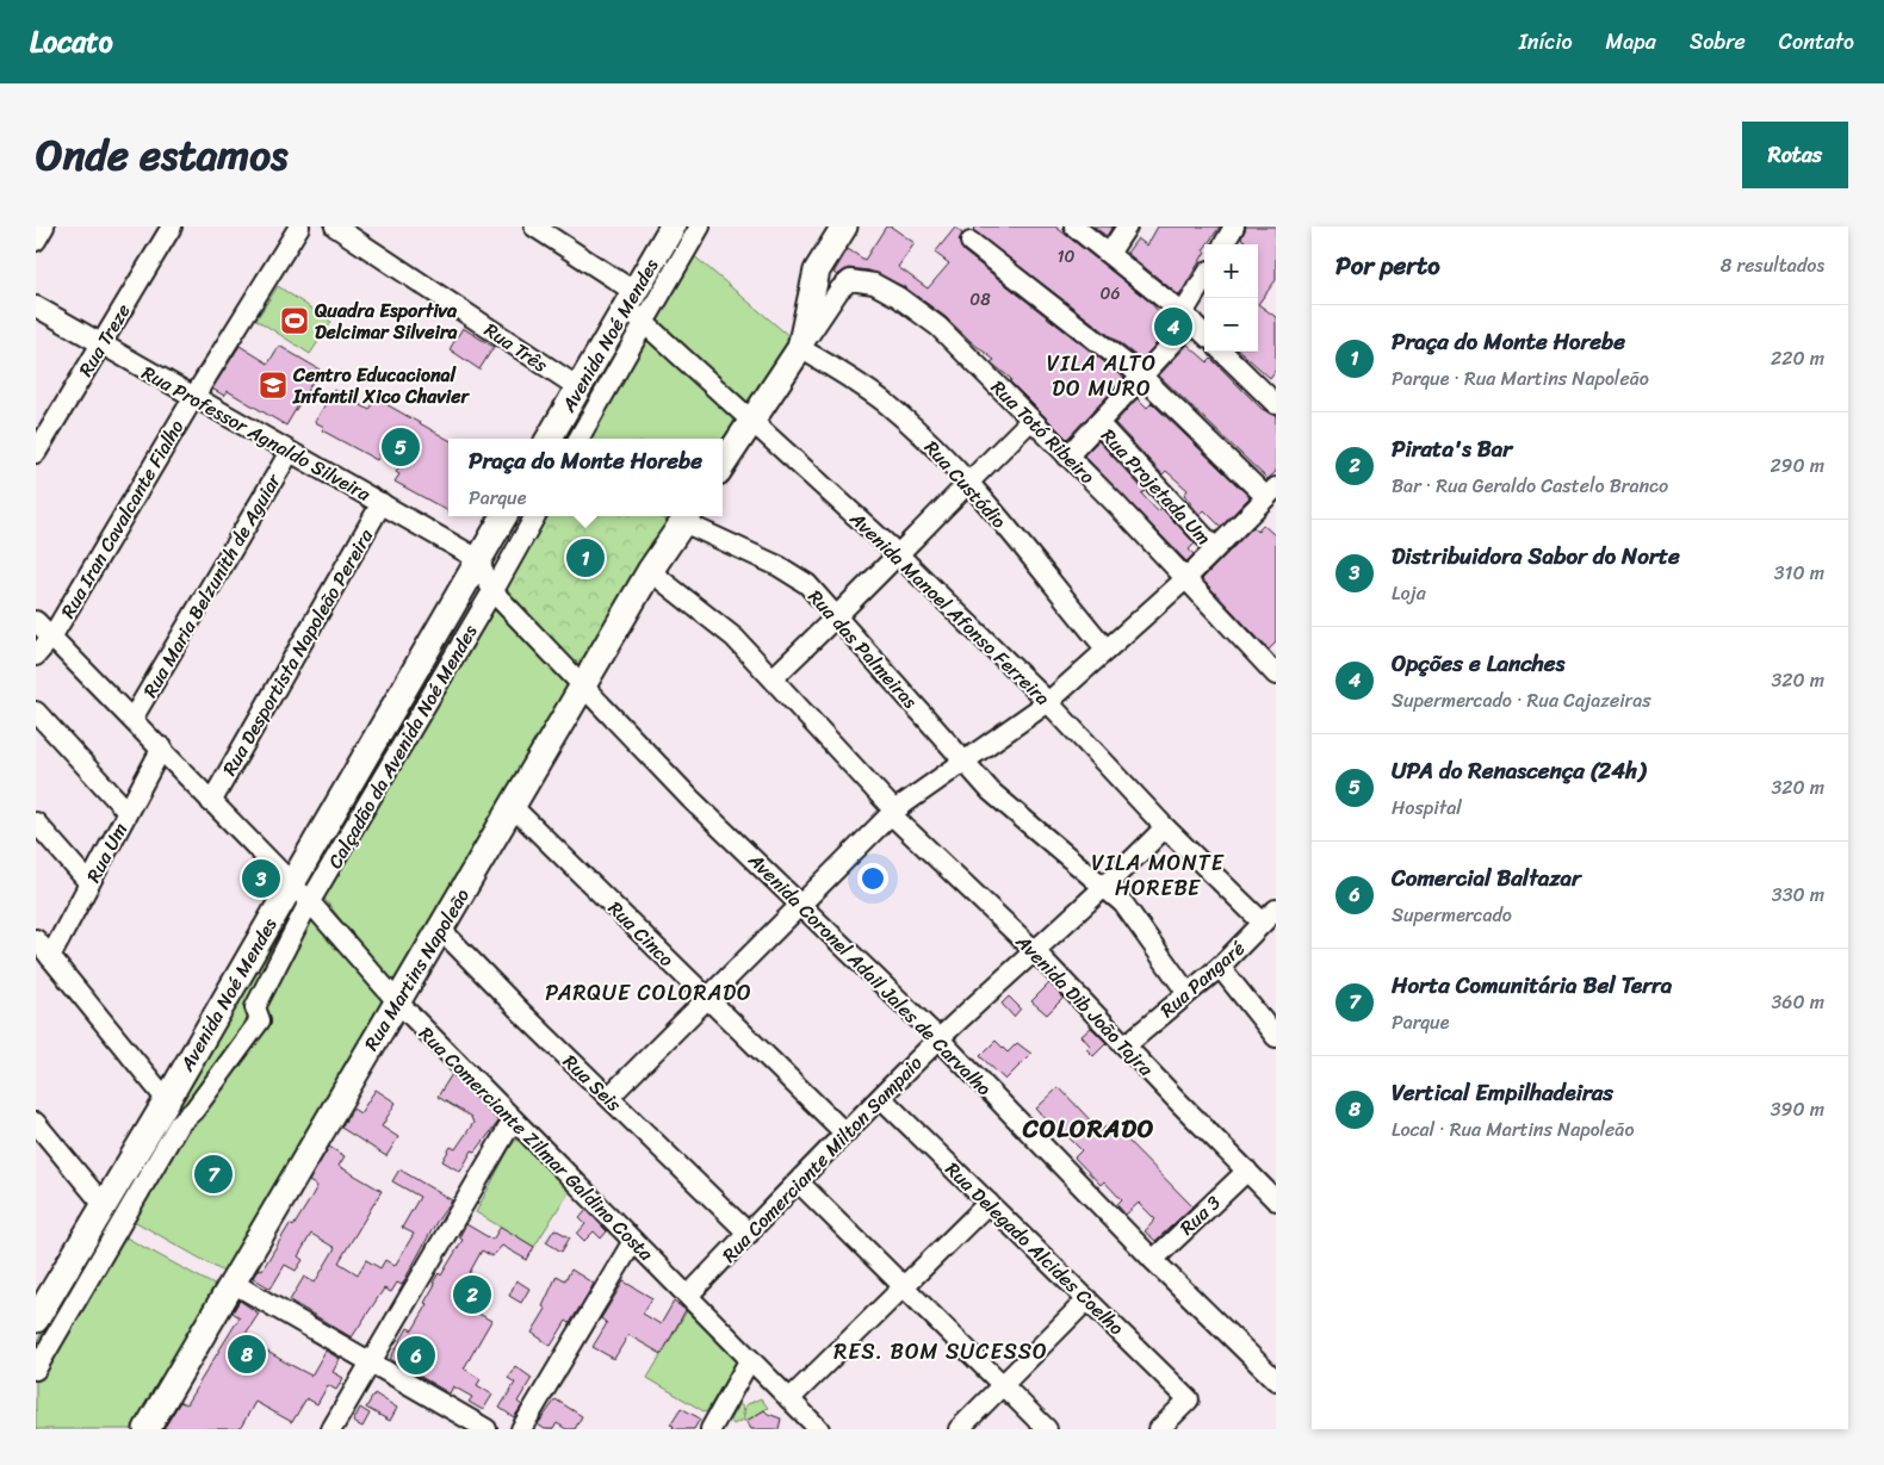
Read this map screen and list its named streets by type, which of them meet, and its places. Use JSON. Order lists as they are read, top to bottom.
{
  "streets": {
    "main road": ["Avenida Noé Mendes", "Rua Martins Napoleão"],
    "street": [
      "Rua Treze",
      "Rua Três",
      "Rua Totó Ribeiro",
      "Rua Professor Agnaldo Silveira",
      "Rua Custódio",
      "Rua Projetada Um",
      "Rua Iran Cavalcante Fialho",
      "Rua Maria Belzunith de Aguiar",
      "Avenida Manoel Afonso Ferreira",
      "Rua das Palmeiras",
      "Rua Desportista Napoleão Pereira",
      "Calçadão da Avenida Noé Mendes",
      "Rua Um",
      "Rua Cinco",
      "Avenida Coronel Adail Jales de Carvalho",
      "Rua Pangaré",
      "Avenida Dib João Tajra",
      "Rua Seis",
      "Rua Comerciante Zilmar Galdino Costa",
      "Rua Comerciante Milton Sampaio",
      "Rua 3",
      "Rua Delegado Alcides Coelho"
    ]
  },
  "crossings": [
    ["Avenida Noé Mendes", "Rua Três"],
    ["Avenida Noé Mendes", "Rua Professor Agnaldo Silveira"],
    ["Avenida Noé Mendes", "Avenida Manoel Afonso Ferreira"],
    ["Avenida Noé Mendes", "Calçadão da Avenida Noé Mendes"],
    ["Avenida Noé Mendes", "Avenida Coronel Adail Jales de Carvalho"],
    ["Avenida Noé Mendes", "Rua Comerciante Zilmar Galdino Costa"],
    ["Rua Treze", "Rua Professor Agnaldo Silveira"],
    ["Rua Totó Ribeiro", "Rua Custódio"],
    ["Rua Professor Agnaldo Silveira", "Rua Iran Cavalcante Fialho"],
    ["Rua Professor Agnaldo Silveira", "Rua Maria Belzunith de Aguiar"],
    ["Rua Professor Agnaldo Silveira", "Rua Desportista Napoleão Pereira"],
    ["Rua Professor Agnaldo Silveira", "Avenida Coronel Adail Jales de Carvalho"],
    ["Rua Iran Cavalcante Fialho", "Rua Comerciante Zilmar Galdino Costa"],
    ["Rua Maria Belzunith de Aguiar", "Rua Comerciante Zilmar Galdino Costa"],
    ["Avenida Manoel Afonso Ferreira", "Rua Pangaré"],
    ["Avenida Manoel Afonso Ferreira", "Rua Comerciante Milton Sampaio"],
    ["Rua das Palmeiras", "Rua Martins Napoleão"],
    ["Rua Desportista Napoleão Pereira", "Rua Comerciante Zilmar Galdino Costa"],
    ["Calçadão da Avenida Noé Mendes", "Rua Comerciante Zilmar Galdino Costa"],
    ["Rua Um", "Rua Comerciante Zilmar Galdino Costa"],
    ["Rua Cinco", "Rua Martins Napoleão"],
    ["Rua Cinco", "Rua Comerciante Milton Sampaio"],
    ["Rua Martins Napoleão", "Avenida Coronel Adail Jales de Carvalho"],
    ["Rua Martins Napoleão", "Avenida Dib João Tajra"],
    ["Rua Martins Napoleão", "Rua Seis"],
    ["Rua Martins Napoleão", "Rua Comerciante Zilmar Galdino Costa"],
    ["Avenida Coronel Adail Jales de Carvalho", "Rua Comerciante Milton Sampaio"],
    ["Avenida Coronel Adail Jales de Carvalho", "Rua 3"],
    ["Rua Pangaré", "Avenida Dib João Tajra"],
    ["Avenida Dib João Tajra", "Rua Comerciante Milton Sampaio"],
    ["Avenida Dib João Tajra", "Rua 3"],
    ["Rua Seis", "Rua Comerciante Milton Sampaio"],
    ["Rua Comerciante Zilmar Galdino Costa", "Rua Comerciante Milton Sampaio"],
    ["Rua Comerciante Milton Sampaio", "Rua Delegado Alcides Coelho"]
  ],
  "districts": [
    "VILA ALTO DO MURO",
    "VILA MONTE HOREBE",
    "PARQUE COLORADO",
    "COLORADO",
    "RES. BOM SUCESSO"
  ],
  "places": {
    "sports": ["Quadra Esportiva Delcimar Silveira"],
    "school or university": ["Centro Educacional Infantil Xico Chavier"]
  },
  "house_numbers": ["10", "06", "08"],
  "page": {
    "header": "Locato",
    "nav": [
      "Início",
      "Mapa",
      "Sobre",
      "Contato"
    ],
    "title": "Onde estamos",
    "buttons": "Rotas",
    "heading": ["Por perto", "8 resultados"],
    "map_buttons": ["+", "−"],
    "list": [
      {
        "mark": "1",
        "name": "Praça do Monte Horebe",
        "note": "Parque · Rua Martins Napoleão",
        "value": "220 m"
      },
      {
        "mark": "2",
        "name": "Pirata's Bar",
        "note": "Bar · Rua Geraldo Castelo Branco",
        "value": "290 m"
      },
      {
        "mark": "3",
        "name": "Distribuidora Sabor do Norte",
        "note": "Loja",
        "value": "310 m"
      },
      {
        "mark": "4",
        "name": "Opções e Lanches",
        "note": "Supermercado · Rua Cajazeiras",
        "value": "320 m"
      },
      {
        "mark": "5",
        "name": "UPA do Renascença (24h)",
        "note": "Hospital",
        "value": "320 m"
      },
      {
        "mark": "6",
        "name": "Comercial Baltazar",
        "note": "Supermercado",
        "value": "330 m"
      },
      {
        "mark": "7",
        "name": "Horta Comunitária Bel Terra",
        "note": "Parque",
        "value": "360 m"
      },
      {
        "mark": "8",
        "name": "Vertical Empilhadeiras",
        "note": "Local · Rua Martins Napoleão",
        "value": "390 m"
      }
    ],
    "pins": [
      "4",
      "5",
      "1",
      "3",
      "7",
      "2",
      "8",
      "6"
    ],
    "popup": ["Praça do Monte Horebe", "Parque"]
  }
}
